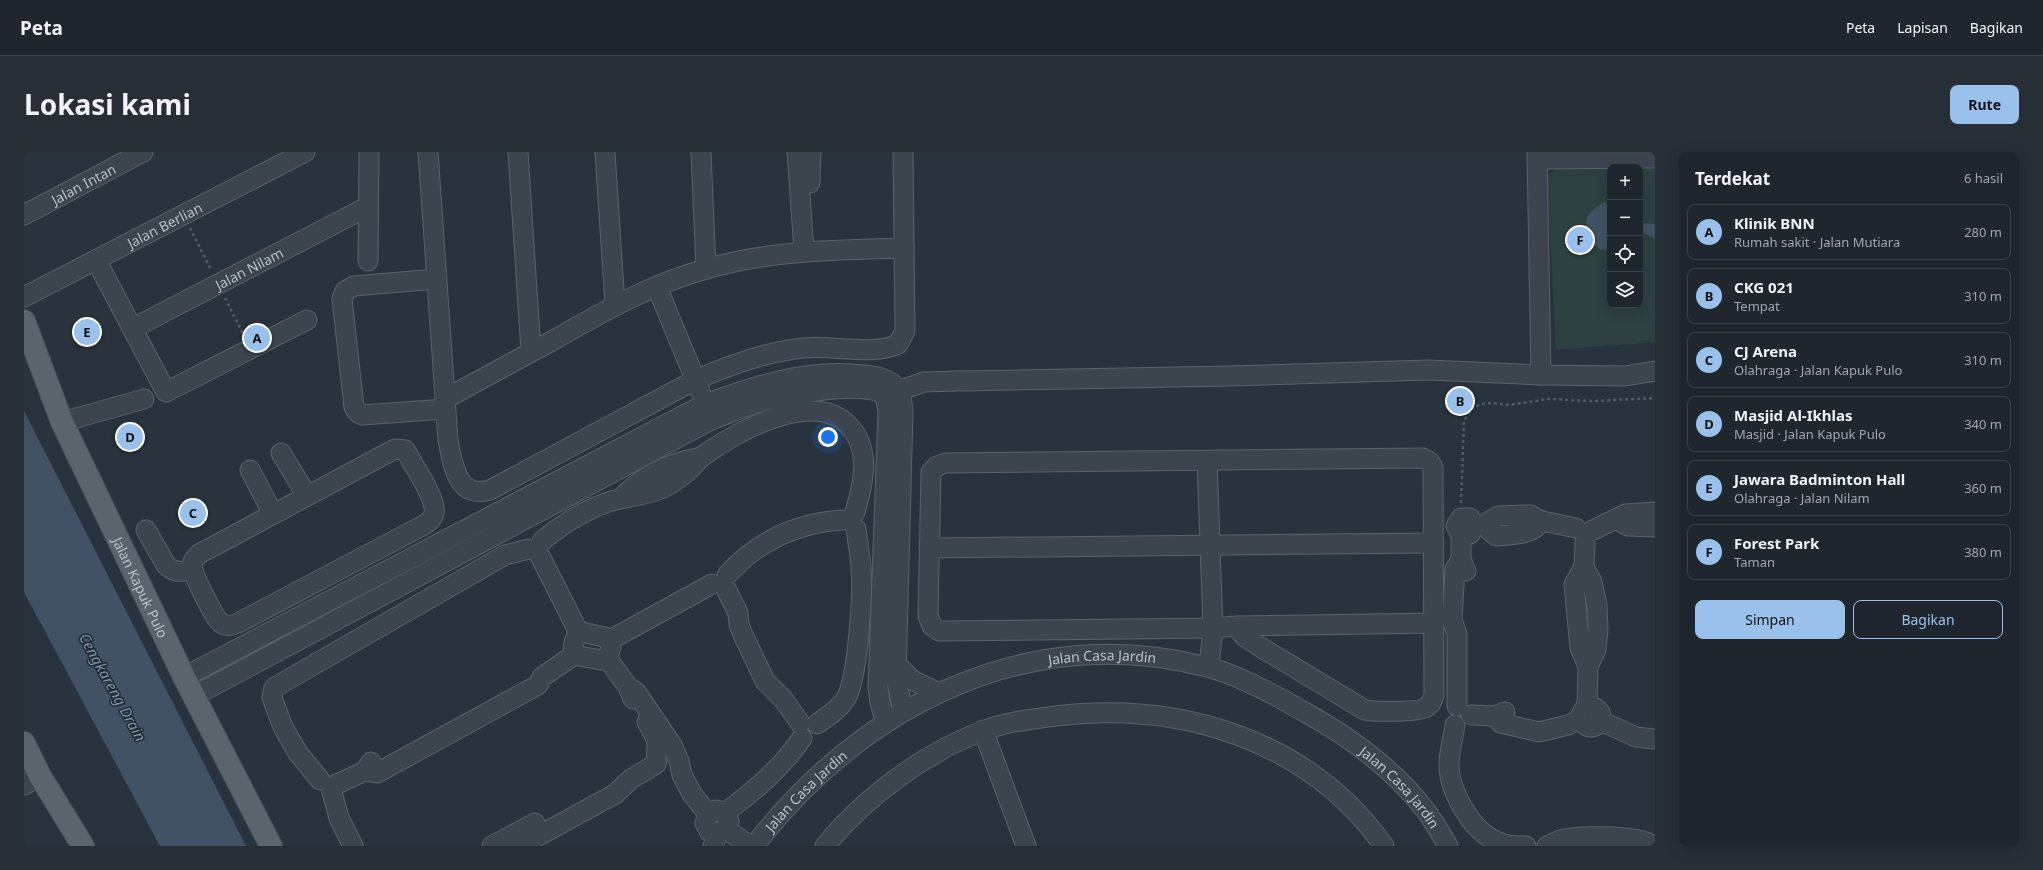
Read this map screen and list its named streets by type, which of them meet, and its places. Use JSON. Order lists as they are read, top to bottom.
{
  "streets": {
    "main road": ["Jalan Kapuk Pulo"],
    "street": [
      "Jalan Intan",
      "Jalan Berlian",
      "Jalan Nilam",
      "Jalan Casa Jardin"
    ]
  },
  "water": ["Cengkareng Drain"],
  "page": {
    "header": "Peta",
    "nav": ["Peta", "Lapisan", "Bagikan"],
    "title": "Lokasi kami",
    "buttons": [
      "Rute",
      ["Simpan", "Bagikan"]
    ],
    "heading": ["Terdekat", "6 hasil"],
    "map_buttons": ["+", "−"],
    "list": [
      {
        "mark": "A",
        "name": "Klinik BNN",
        "note": "Rumah sakit · Jalan Mutiara",
        "value": "280 m"
      },
      {
        "mark": "B",
        "name": "CKG 021",
        "note": "Tempat",
        "value": "310 m"
      },
      {
        "mark": "C",
        "name": "CJ Arena",
        "note": "Olahraga · Jalan Kapuk Pulo",
        "value": "310 m"
      },
      {
        "mark": "D",
        "name": "Masjid Al-Ikhlas",
        "note": "Masjid · Jalan Kapuk Pulo",
        "value": "340 m"
      },
      {
        "mark": "E",
        "name": "Jawara Badminton Hall",
        "note": "Olahraga · Jalan Nilam",
        "value": "360 m"
      },
      {
        "mark": "F",
        "name": "Forest Park",
        "note": "Taman",
        "value": "380 m"
      }
    ],
    "pins": [
      "F",
      "E",
      "A",
      "B",
      "D",
      "C"
    ]
  }
}
